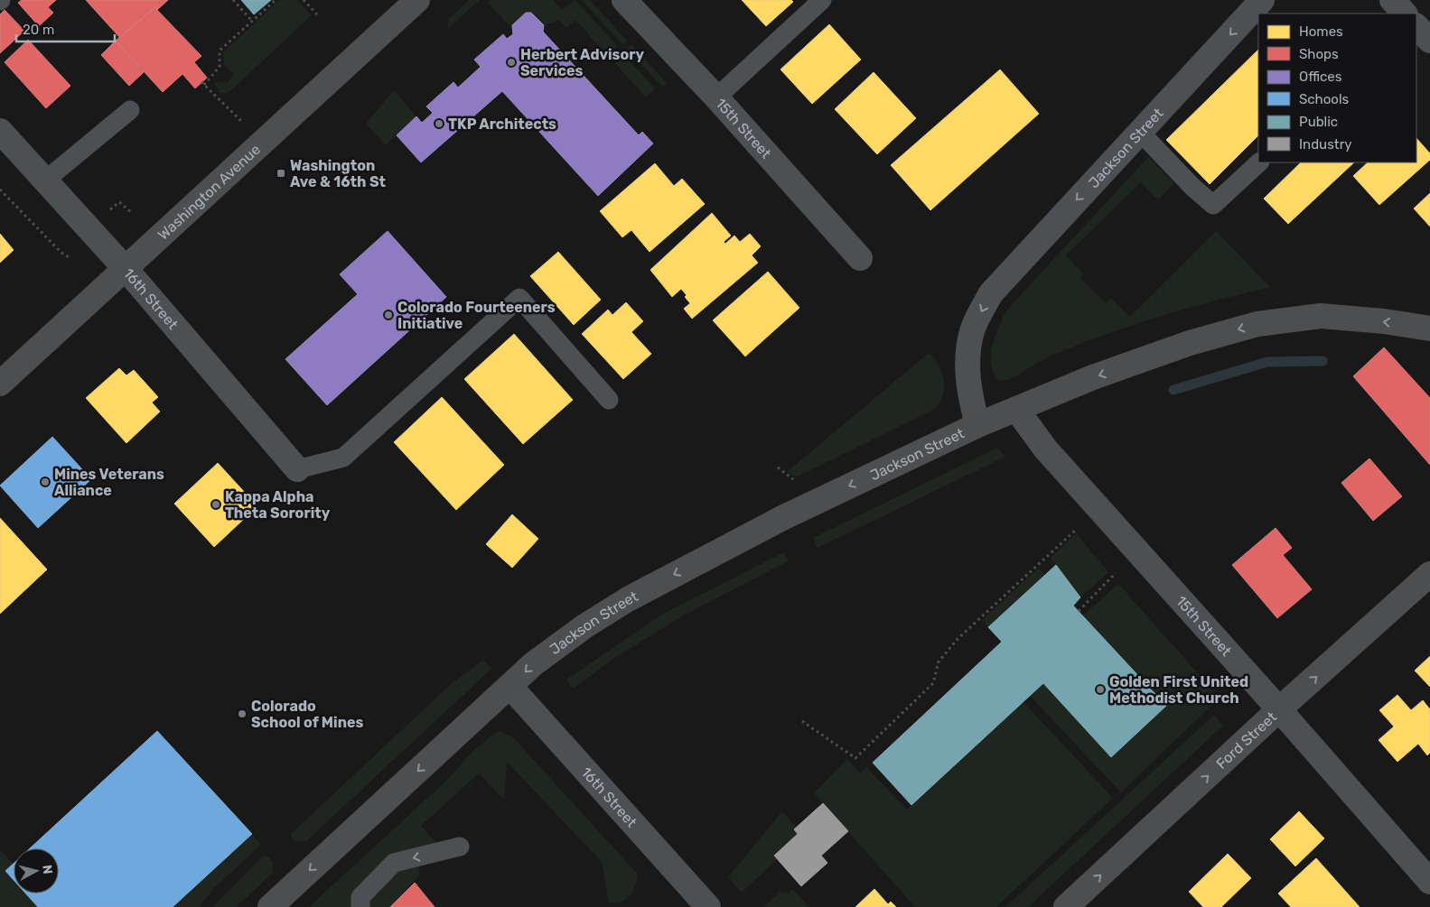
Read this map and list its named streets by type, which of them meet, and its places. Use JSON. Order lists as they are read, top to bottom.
{
  "streets": {
    "main road": ["Jackson Street", "Washington Avenue", "Ford Street"],
    "street": ["15th Street", "16th Street"]
  },
  "crossings": [
    ["15th Street", "Jackson Street"],
    ["15th Street", "Ford Street"],
    ["Jackson Street", "16th Street"],
    ["Washington Avenue", "16th Street"]
  ],
  "one_way": ["Jackson Street", "Ford Street"],
  "places": {
    "other": [
      "Herbert Advisory Services",
      "TKP Architects",
      "Colorado Fourteeners Initiative",
      "Mines Veterans Alliance",
      "Kappa Alpha Theta Sorority",
      "Golden First United Methodist Church",
      "Colorado School of Mines"
    ],
    "transit": ["Washington Ave & 16th St"]
  },
  "legend": [
    "Homes",
    "Shops",
    "Offices",
    "Schools",
    "Public",
    "Industry"
  ],
  "scale_bar": "20 m",
  "north": "right"
}
